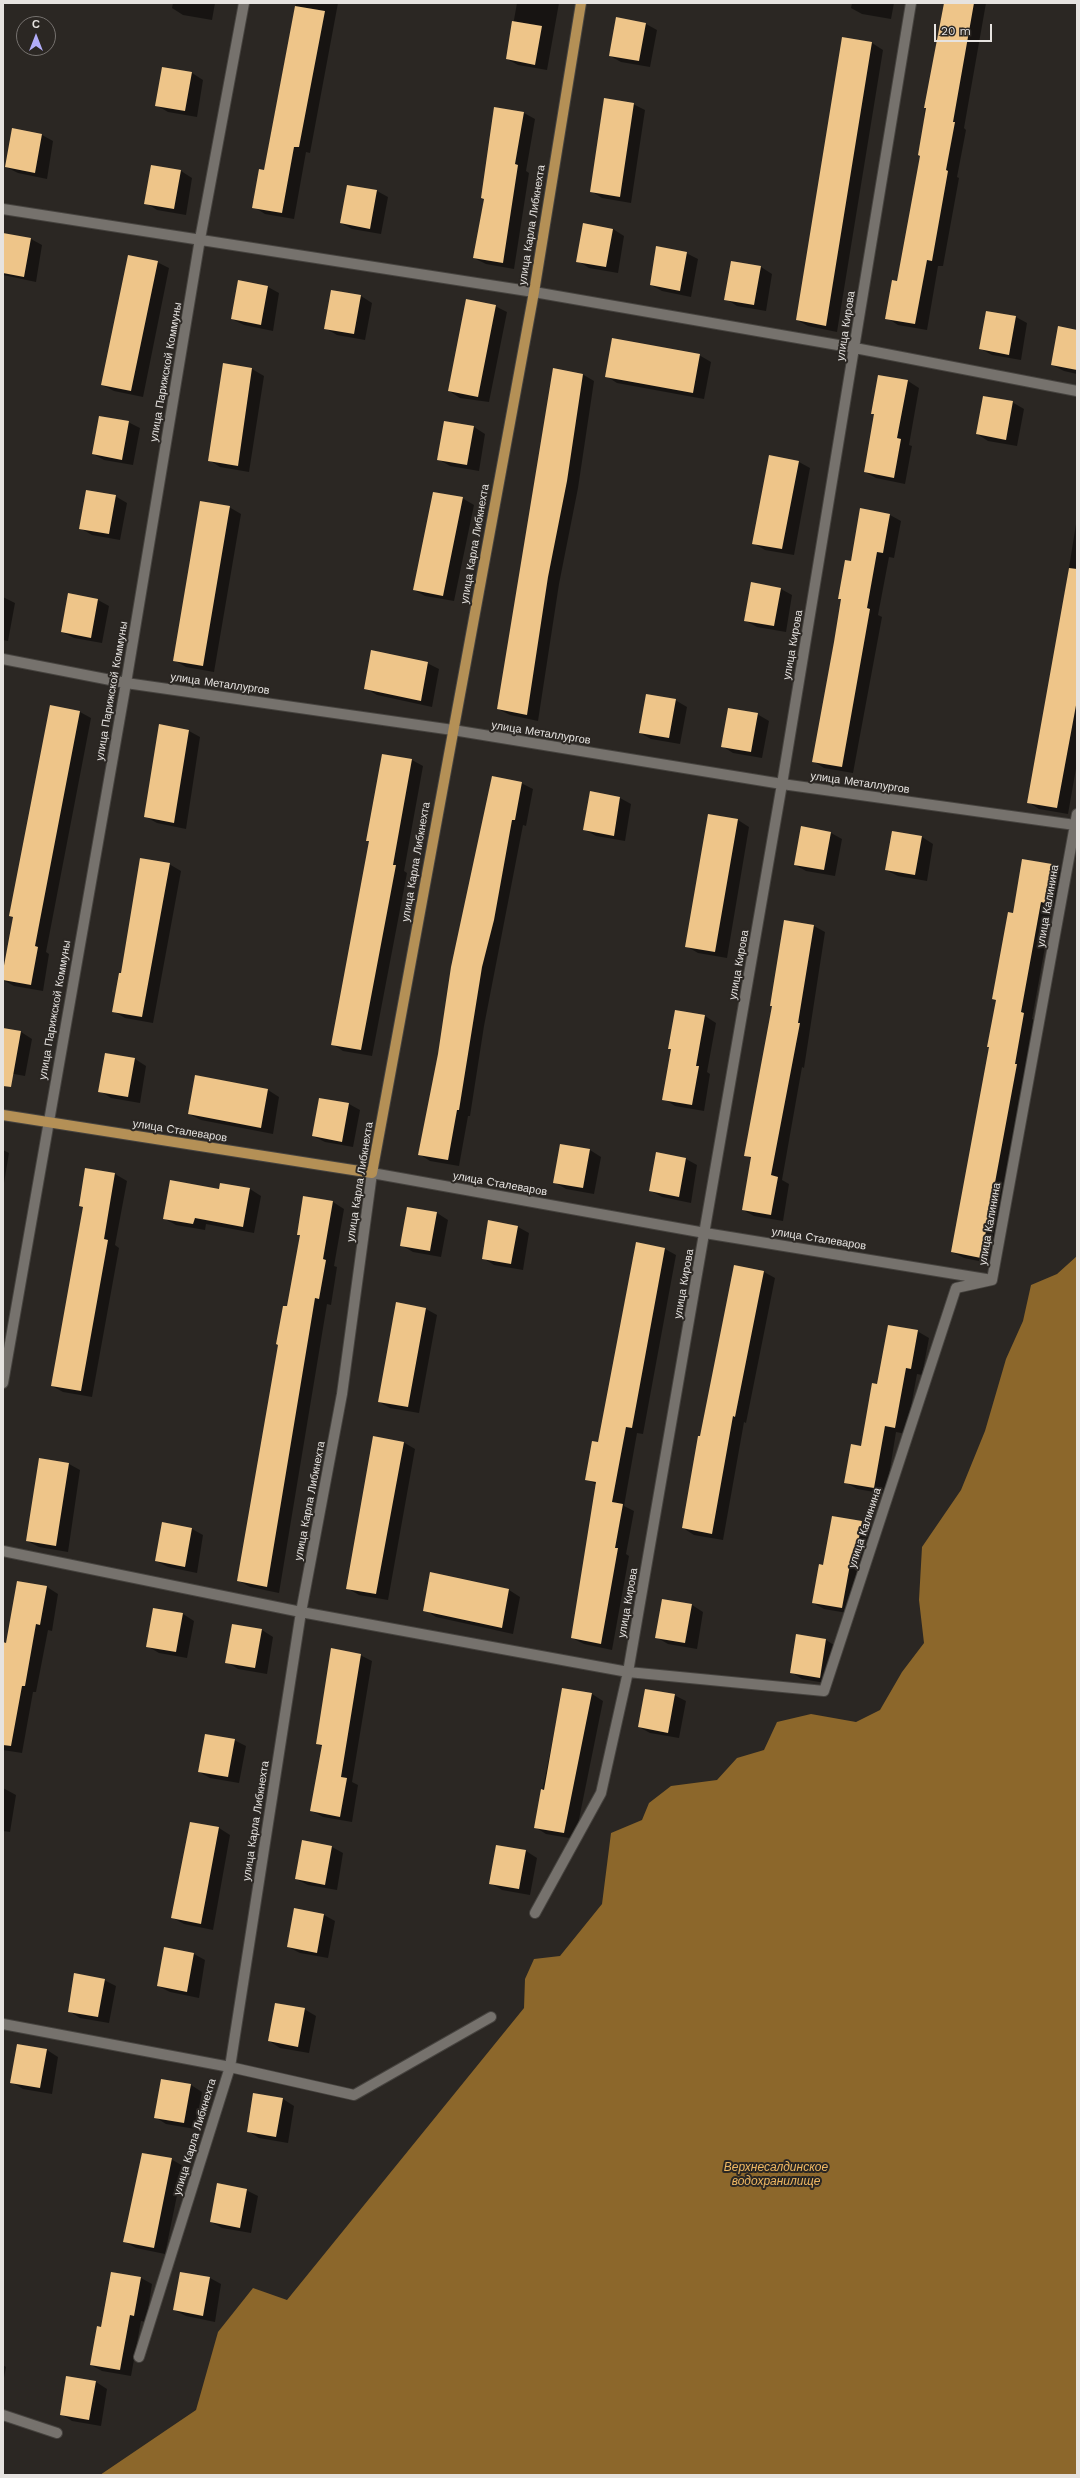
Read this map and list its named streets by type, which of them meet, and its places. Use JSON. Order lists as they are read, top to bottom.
{
  "streets": {
    "main road": ["улица Карла Либкнехта", "улица Сталеваров"],
    "street": [
      "улица Кирова",
      "улица Парижской Коммуны",
      "улица Металлургов",
      "улица Калинина"
    ]
  },
  "crossings": [
    ["улица Карла Либкнехта", "улица Металлургов"],
    ["улица Карла Либкнехта", "улица Сталеваров"],
    ["улица Кирова", "улица Металлургов"],
    ["улица Кирова", "улица Калинина"],
    ["улица Кирова", "улица Сталеваров"],
    ["улица Парижской Коммуны", "улица Металлургов"],
    ["улица Парижской Коммуны", "улица Сталеваров"],
    ["улица Металлургов", "улица Калинина"],
    ["улица Калинина", "улица Сталеваров"]
  ],
  "water": ["Верхнесалдинское водохранилище"],
  "scale_bar": "20 m",
  "north": "top"
}
